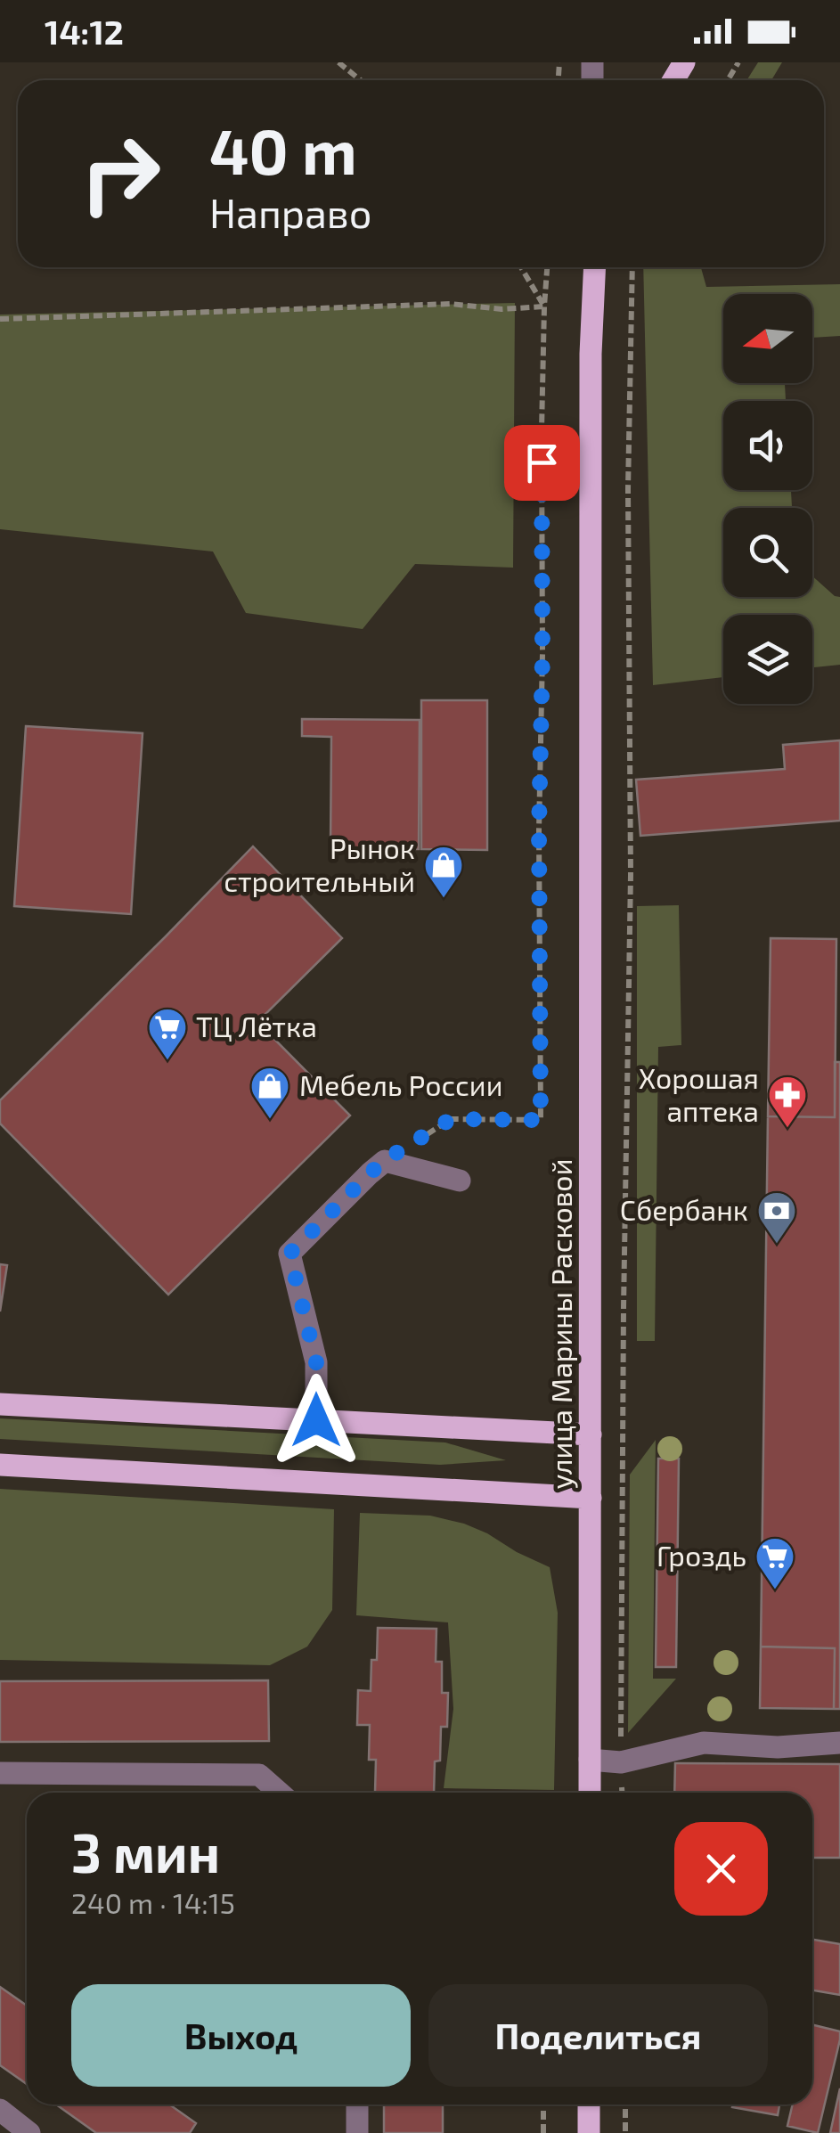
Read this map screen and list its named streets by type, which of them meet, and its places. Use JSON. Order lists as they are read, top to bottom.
{
  "streets": {
    "main road": ["улица Марины Расковой"]
  },
  "places": {
    "shop": ["Рынок строительный", "Мебель России"],
    "supermarket": ["ТЦ Лётка", "Гроздь"],
    "pharmacy": ["Хорошая аптека"],
    "bank": ["Сбербанк"]
  },
  "north": "left",
  "page": {
    "status": "14:12",
    "turn": ["40 m", "Направо"],
    "heading": ["3 мин", "240 m · 14:15"],
    "buttons": ["Выход", "Поделиться"]
  }
}
